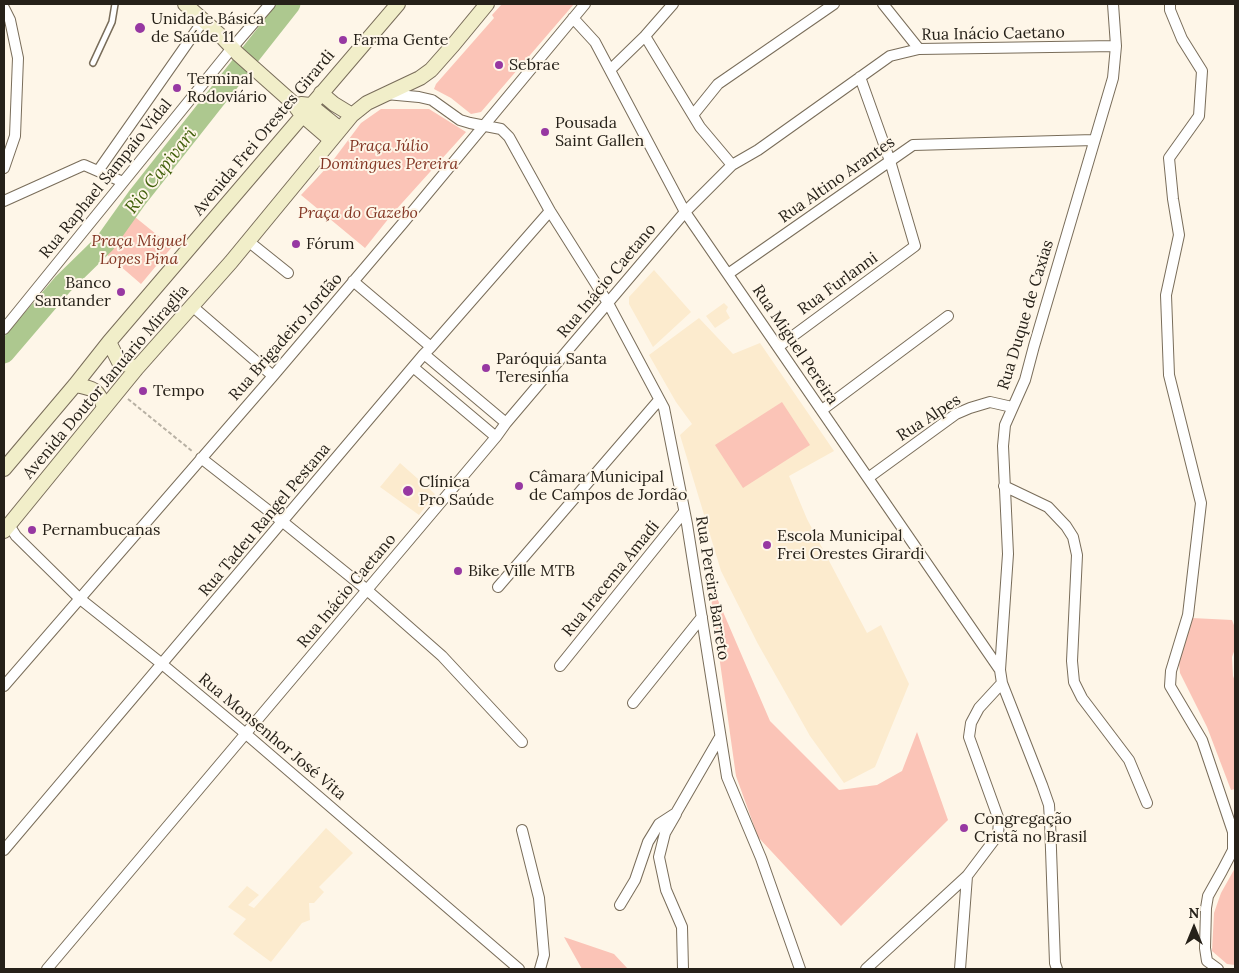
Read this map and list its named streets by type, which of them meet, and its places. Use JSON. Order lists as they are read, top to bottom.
{
  "streets": {
    "main road": ["Avenida Frei Orestes Girardi", "Avenida Doutor Januário Miraglia"],
    "street": [
      "Rua Inácio Caetano",
      "Rua Raphael Sampaio Vidal",
      "Rua Altino Arantes",
      "Rua Furlanni",
      "Rua Duque de Caxias",
      "Rua Brigadeiro Jordão",
      "Rua Miguel Pereira",
      "Rua Alpes",
      "Rua Tadeu Rangel Pestana",
      "Rua Iracema Amadi",
      "Rua Pereira Barreto",
      "Rua Monsenhor José Vita"
    ]
  },
  "crossings": [
    ["Rua Inácio Caetano", "Rua Duque de Caxias"],
    ["Rua Inácio Caetano", "Rua Miguel Pereira"],
    ["Rua Inácio Caetano", "Rua Pereira Barreto"],
    ["Rua Inácio Caetano", "Rua Monsenhor José Vita"],
    ["Rua Altino Arantes", "Rua Furlanni"],
    ["Rua Altino Arantes", "Rua Duque de Caxias"],
    ["Rua Altino Arantes", "Rua Miguel Pereira"],
    ["Rua Furlanni", "Rua Miguel Pereira"],
    ["Rua Duque de Caxias", "Rua Miguel Pereira"],
    ["Rua Duque de Caxias", "Rua Alpes"],
    ["Rua Brigadeiro Jordão", "Rua Miguel Pereira"],
    ["Rua Brigadeiro Jordão", "Rua Pereira Barreto"],
    ["Rua Brigadeiro Jordão", "Rua Monsenhor José Vita"],
    ["Rua Miguel Pereira", "Rua Alpes"],
    ["Avenida Doutor Januário Miraglia", "Rua Pereira Barreto"],
    ["Avenida Doutor Januário Miraglia", "Rua Monsenhor José Vita"],
    ["Rua Tadeu Rangel Pestana", "Rua Pereira Barreto"],
    ["Rua Tadeu Rangel Pestana", "Rua Monsenhor José Vita"],
    ["Rua Iracema Amadi", "Rua Pereira Barreto"]
  ],
  "water": ["Rio Capivari"],
  "parks": ["Praça Júlio Domingues Pereira", "Praça do Gazebo", "Praça Miguel Lopes Pina"],
  "places": [
    "Unidade Básica de Saúde 11",
    "Farma Gente",
    "Sebrae",
    "Terminal Rodoviário",
    "Pousada Saint Gallen",
    "Fórum",
    "Banco Santander",
    "Paróquia Santa Teresinha",
    "Tempo",
    "Câmara Municipal de Campos de Jordão",
    "Clínica Pro Saúde",
    "Pernambucanas",
    "Escola Municipal Frei Orestes Girardi",
    "Bike Ville MTB",
    "Congregação Cristã no Brasil"
  ],
  "north": "top"
}
